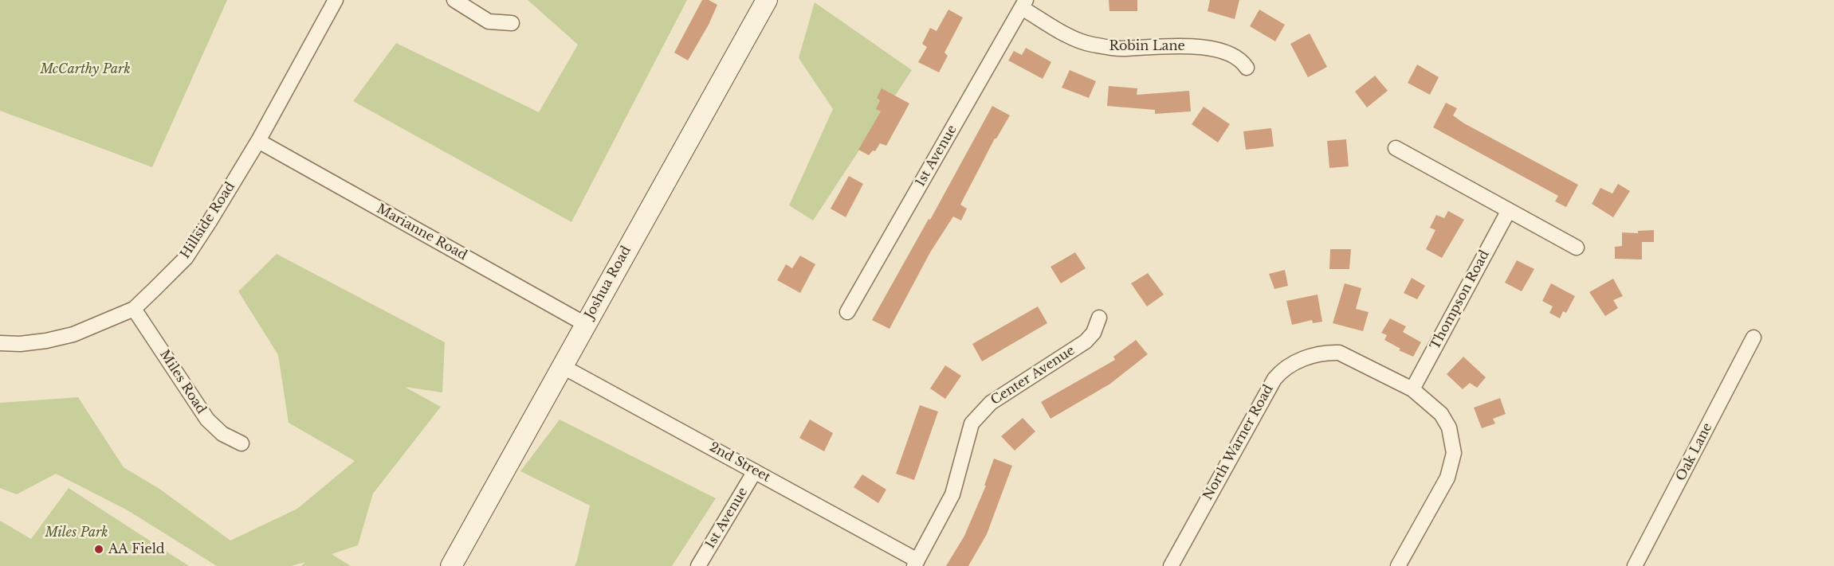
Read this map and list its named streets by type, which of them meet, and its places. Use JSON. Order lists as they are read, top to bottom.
{
  "streets": {
    "main road": ["Joshua Road"],
    "street": [
      "Robin Lane",
      "1st Avenue",
      "Hillside Road",
      "Marianne Road",
      "Thompson Road",
      "Center Avenue",
      "Miles Road",
      "North Warner Road",
      "Oak Lane",
      "2nd Street"
    ]
  },
  "crossings": [
    ["Robin Lane", "1st Avenue"],
    ["1st Avenue", "2nd Street"],
    ["Hillside Road", "Marianne Road"],
    ["Hillside Road", "Miles Road"],
    ["Marianne Road", "Joshua Road"],
    ["Joshua Road", "2nd Street"],
    ["Thompson Road", "North Warner Road"],
    ["Center Avenue", "2nd Street"]
  ],
  "parks": ["McCarthy Park", "Miles Park"],
  "places": ["AA Field"]
}
